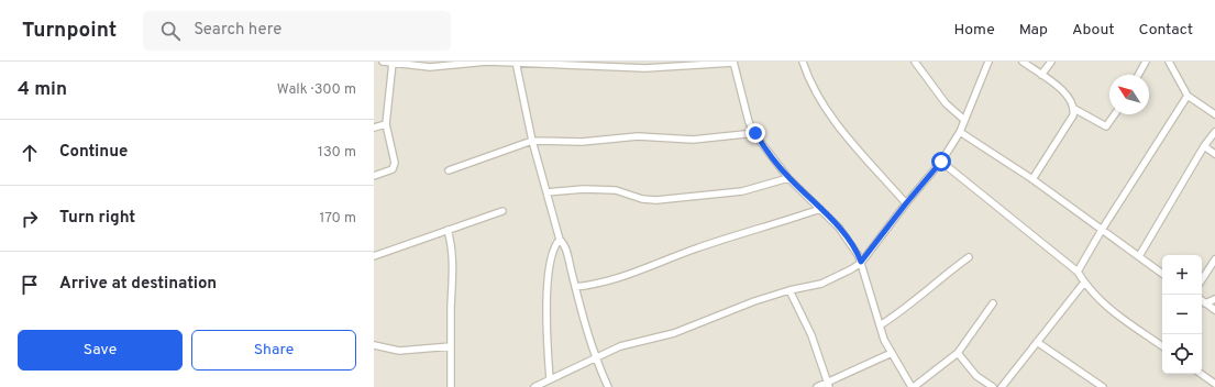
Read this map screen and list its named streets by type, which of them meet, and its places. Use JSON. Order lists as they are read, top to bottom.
{
  "north": "top left",
  "page": {
    "header": "Turnpoint",
    "search": "Search here",
    "nav": [
      "Home",
      "Map",
      "About",
      "Contact"
    ],
    "heading": ["4 min", "Walk · 300 m"],
    "list": [
      ["Continue", "130 m"],
      ["Turn right", "170 m"],
      "Arrive at destination"
    ],
    "map_buttons": ["+", "−"],
    "buttons": ["Save", "Share"]
  }
}
